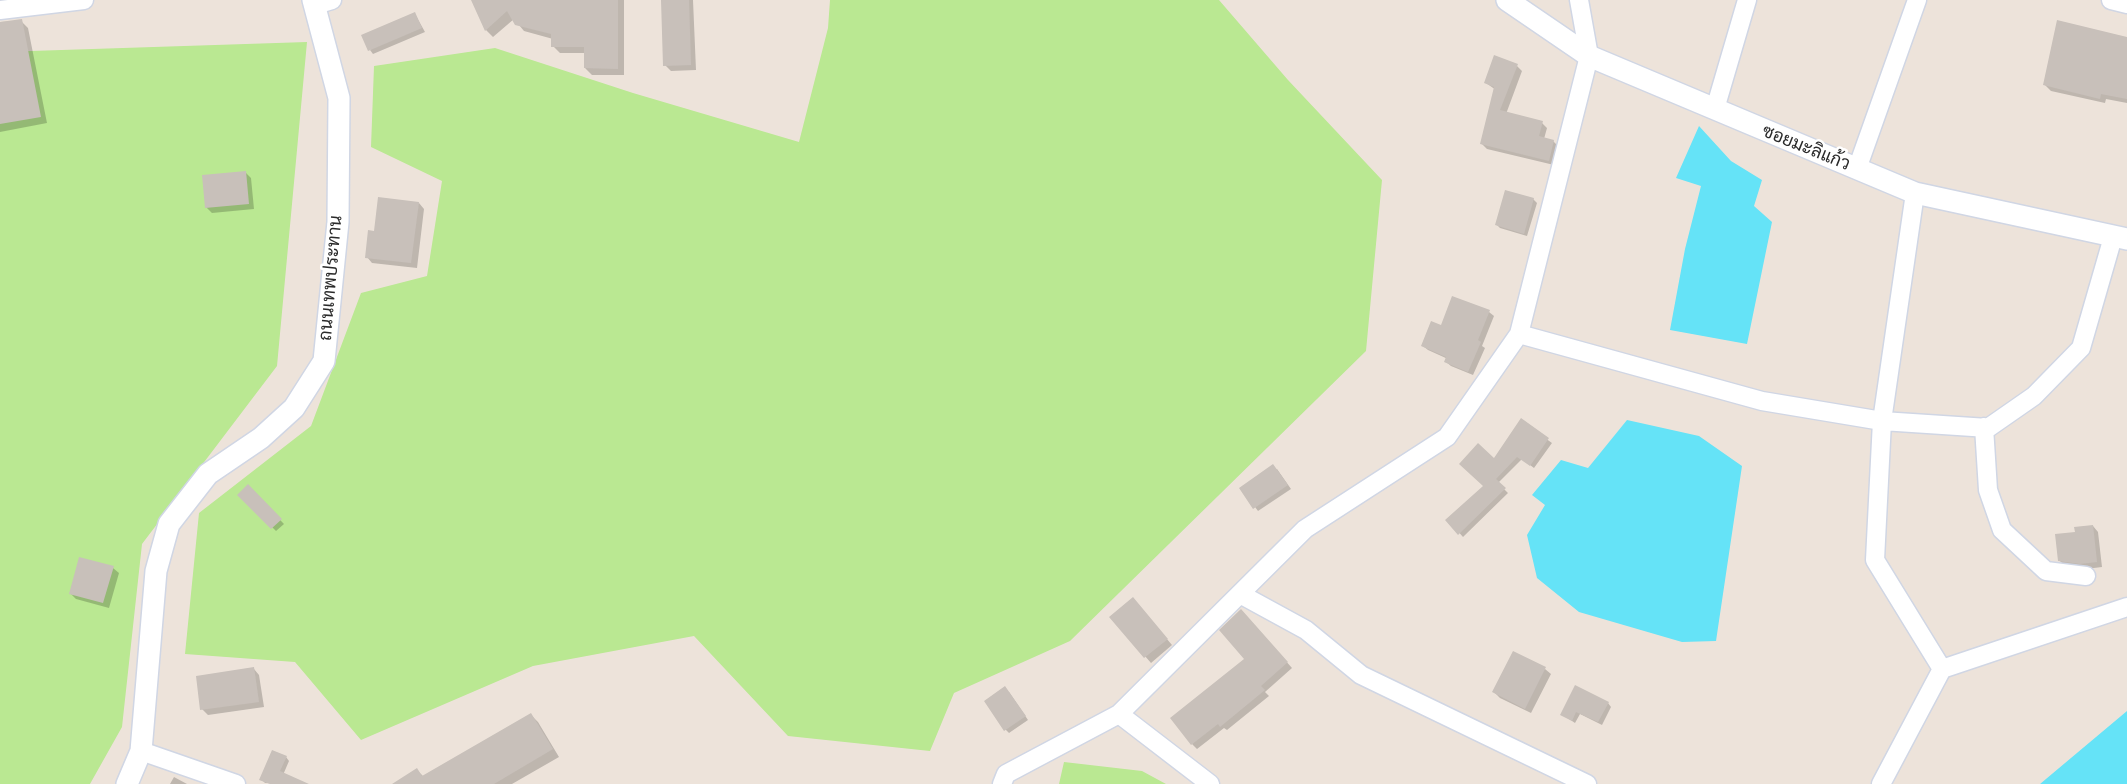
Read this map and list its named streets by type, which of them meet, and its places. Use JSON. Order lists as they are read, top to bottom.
{
  "streets": {
    "street": ["ซอยมะลิแก้ว", "ถนนเทพประทาน"]
  }
}
